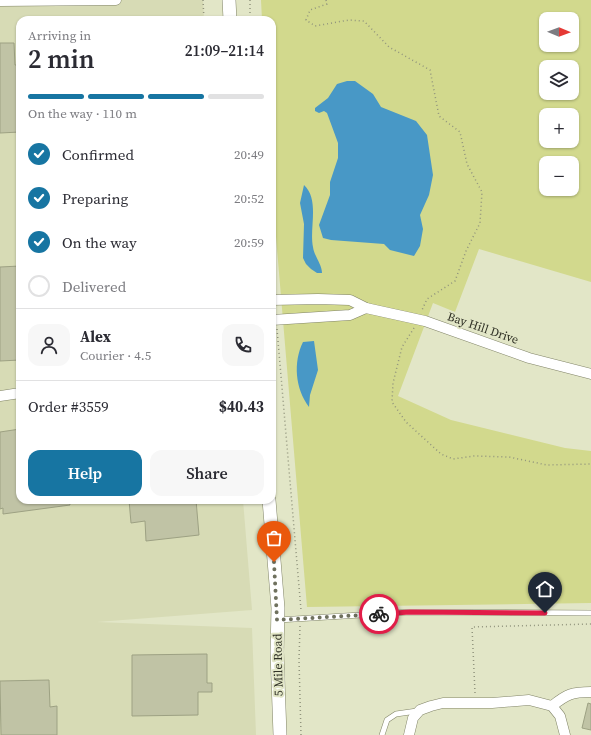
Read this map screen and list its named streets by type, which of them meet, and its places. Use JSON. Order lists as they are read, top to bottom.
{
  "streets": {
    "street": ["Bay Hill Drive", "5 Mile Road"]
  },
  "north": "right",
  "page": {
    "map_buttons": ["+", "−"],
    "heading": ["2 min", "Arriving in", "21:09–21:14"],
    "panel": [
      "Alex",
      "Courier · 4.5",
      "Order #3559",
      "$40.43"
    ],
    "bar": "On the way · 110 m",
    "list": [
      ["Confirmed", "20:49"],
      ["Preparing", "20:52"],
      ["On the way", "20:59"],
      "Delivered"
    ],
    "buttons": ["Help", "Share"]
  }
}
